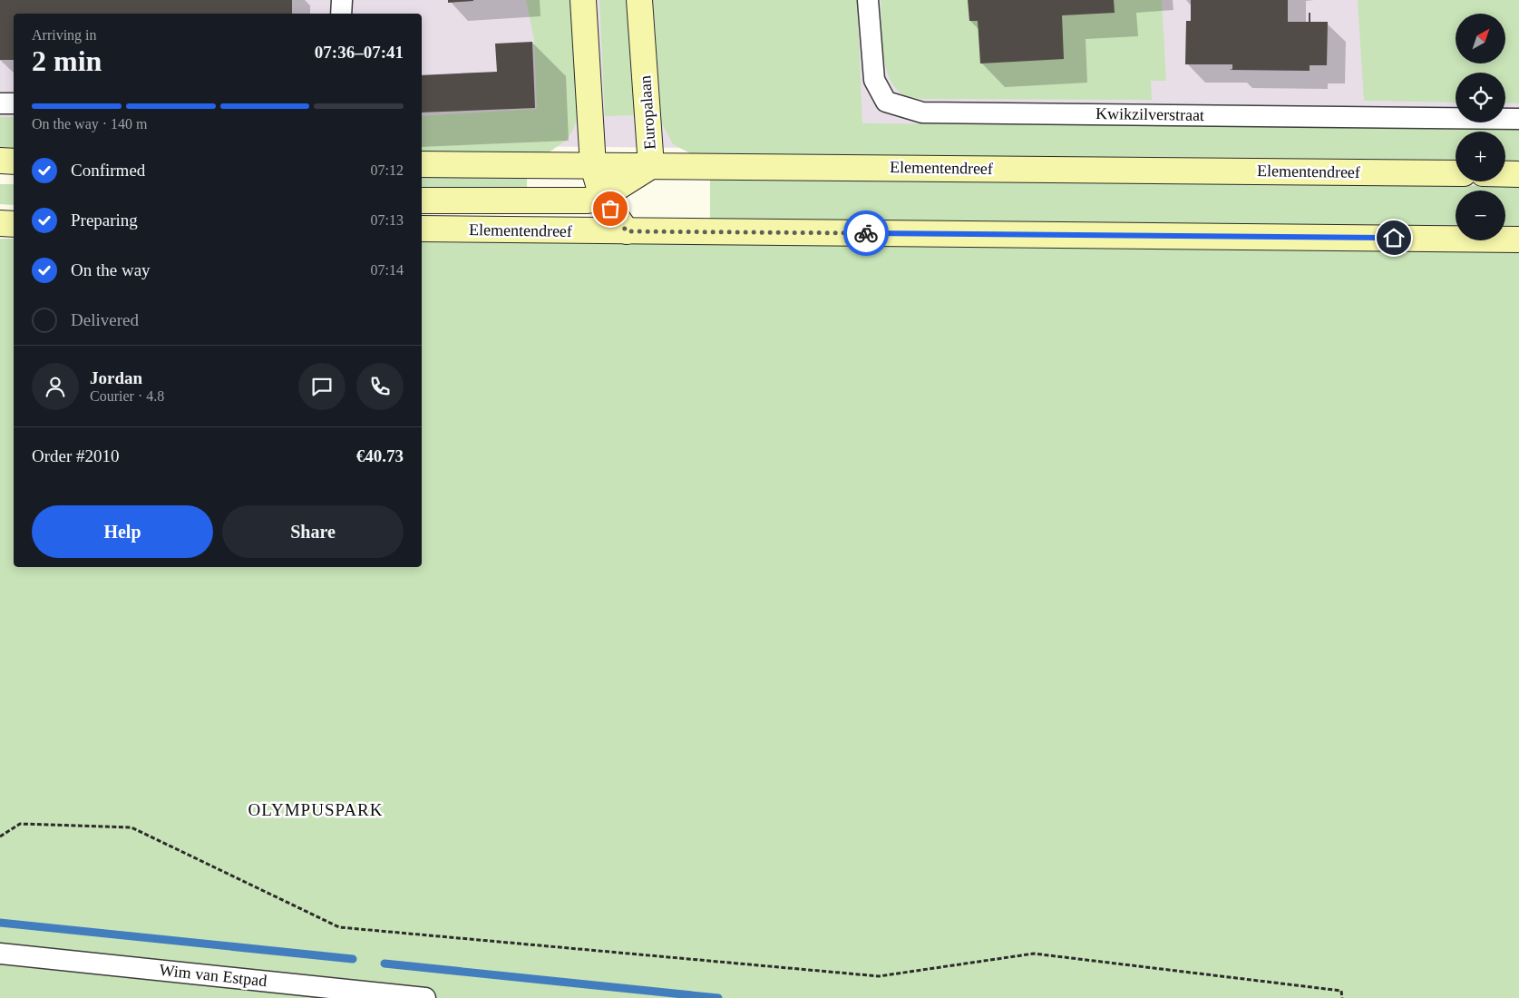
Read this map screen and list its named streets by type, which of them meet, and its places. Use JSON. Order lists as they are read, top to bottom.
{
  "streets": {
    "main road": ["Europalaan", "Elementendreef"],
    "street": ["Kwikzilverstraat", "Wim van Estpad"]
  },
  "crossings": [
    ["Europalaan", "Elementendreef"]
  ],
  "districts": ["OLYMPUSPARK"],
  "north": "top right",
  "page": {
    "map_buttons": ["+", "−"],
    "heading": ["2 min", "Arriving in", "07:36–07:41"],
    "panel": [
      "Jordan",
      "Courier · 4.8",
      "Order #2010",
      "€40.73"
    ],
    "bar": "On the way · 140 m",
    "list": [
      ["Confirmed", "07:12"],
      ["Preparing", "07:13"],
      ["On the way", "07:14"],
      "Delivered"
    ],
    "buttons": ["Help", "Share"]
  }
}
